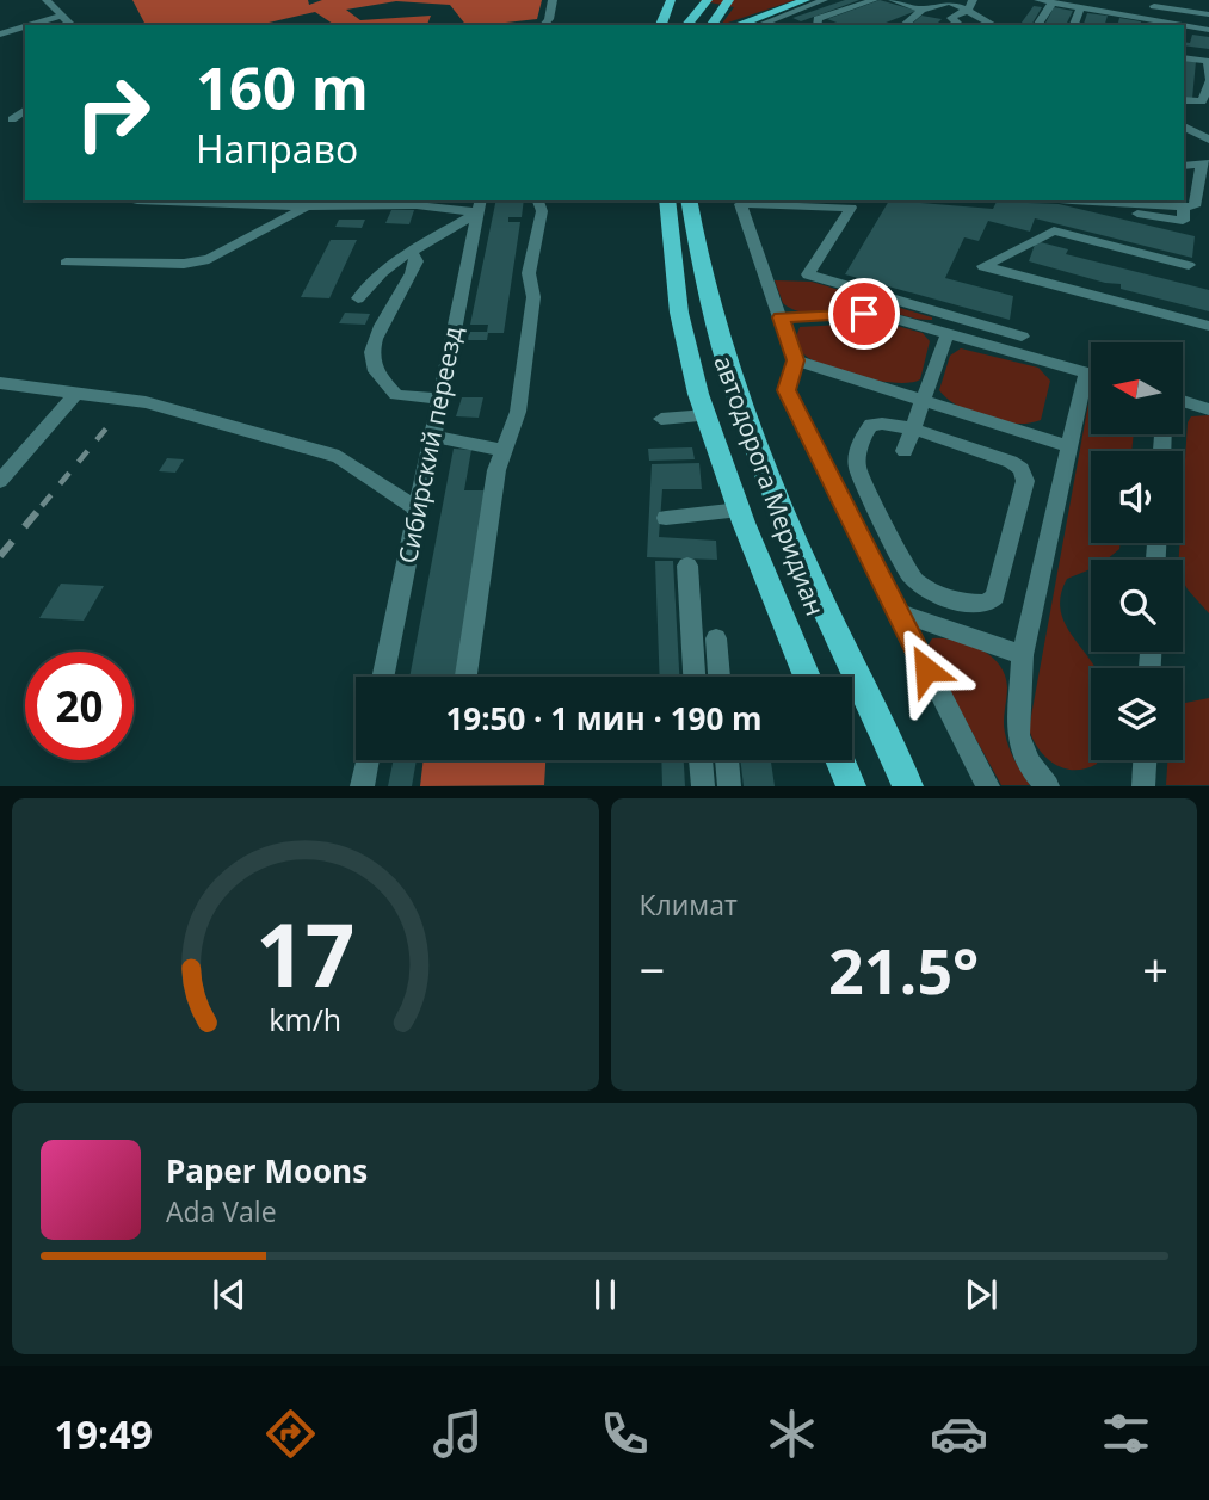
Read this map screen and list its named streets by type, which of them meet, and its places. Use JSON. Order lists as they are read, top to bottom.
{
  "streets": {
    "main road": ["автодорога Меридиан"],
    "street": ["Сибирский переезд"]
  },
  "north": "left",
  "page": {
    "turn": ["160 m", "Направо"],
    "limit": "20",
    "trip": "19:50 · 1 мин · 190 m",
    "tile": "Климат",
    "heat": ["−", "21.5°", "+"],
    "song": ["Paper Moons", "Ada Vale"],
    "tabs": "19:49",
    "gauge": ["17", "km/h"]
  }
}
